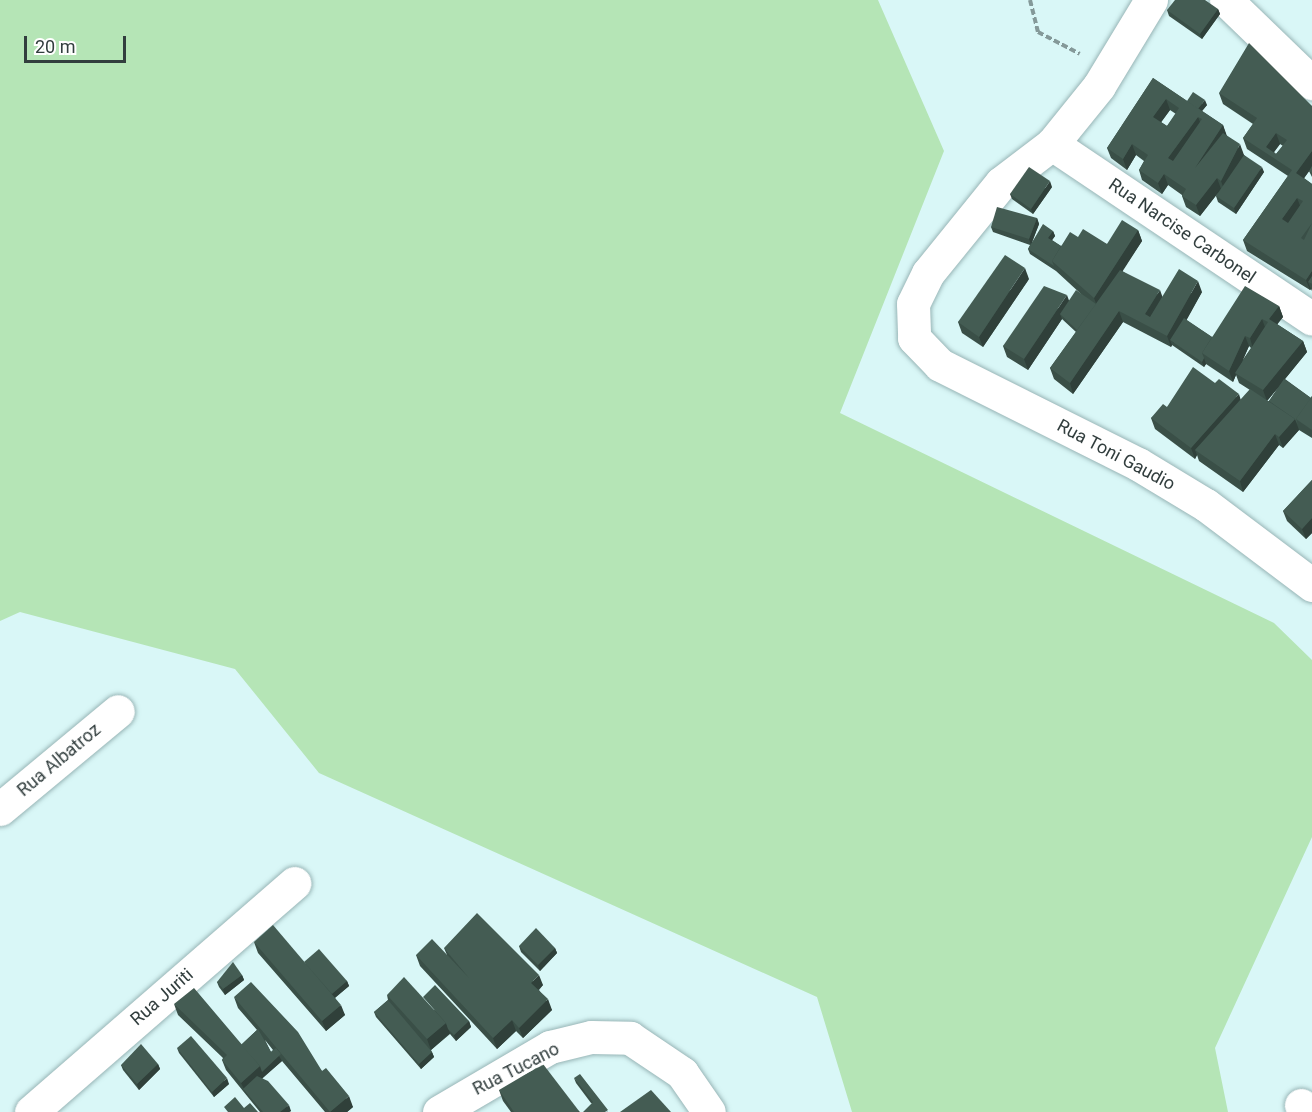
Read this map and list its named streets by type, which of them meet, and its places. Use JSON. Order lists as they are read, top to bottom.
{
  "streets": {
    "street": [
      "Rua Narcise Carbonel",
      "Rua Toni Gaudio",
      "Rua Albatroz",
      "Rua Juriti",
      "Rua Tucano"
    ]
  },
  "crossings": [
    ["Rua Narcise Carbonel", "Rua Toni Gaudio"]
  ],
  "scale_bar": "20 m"
}
